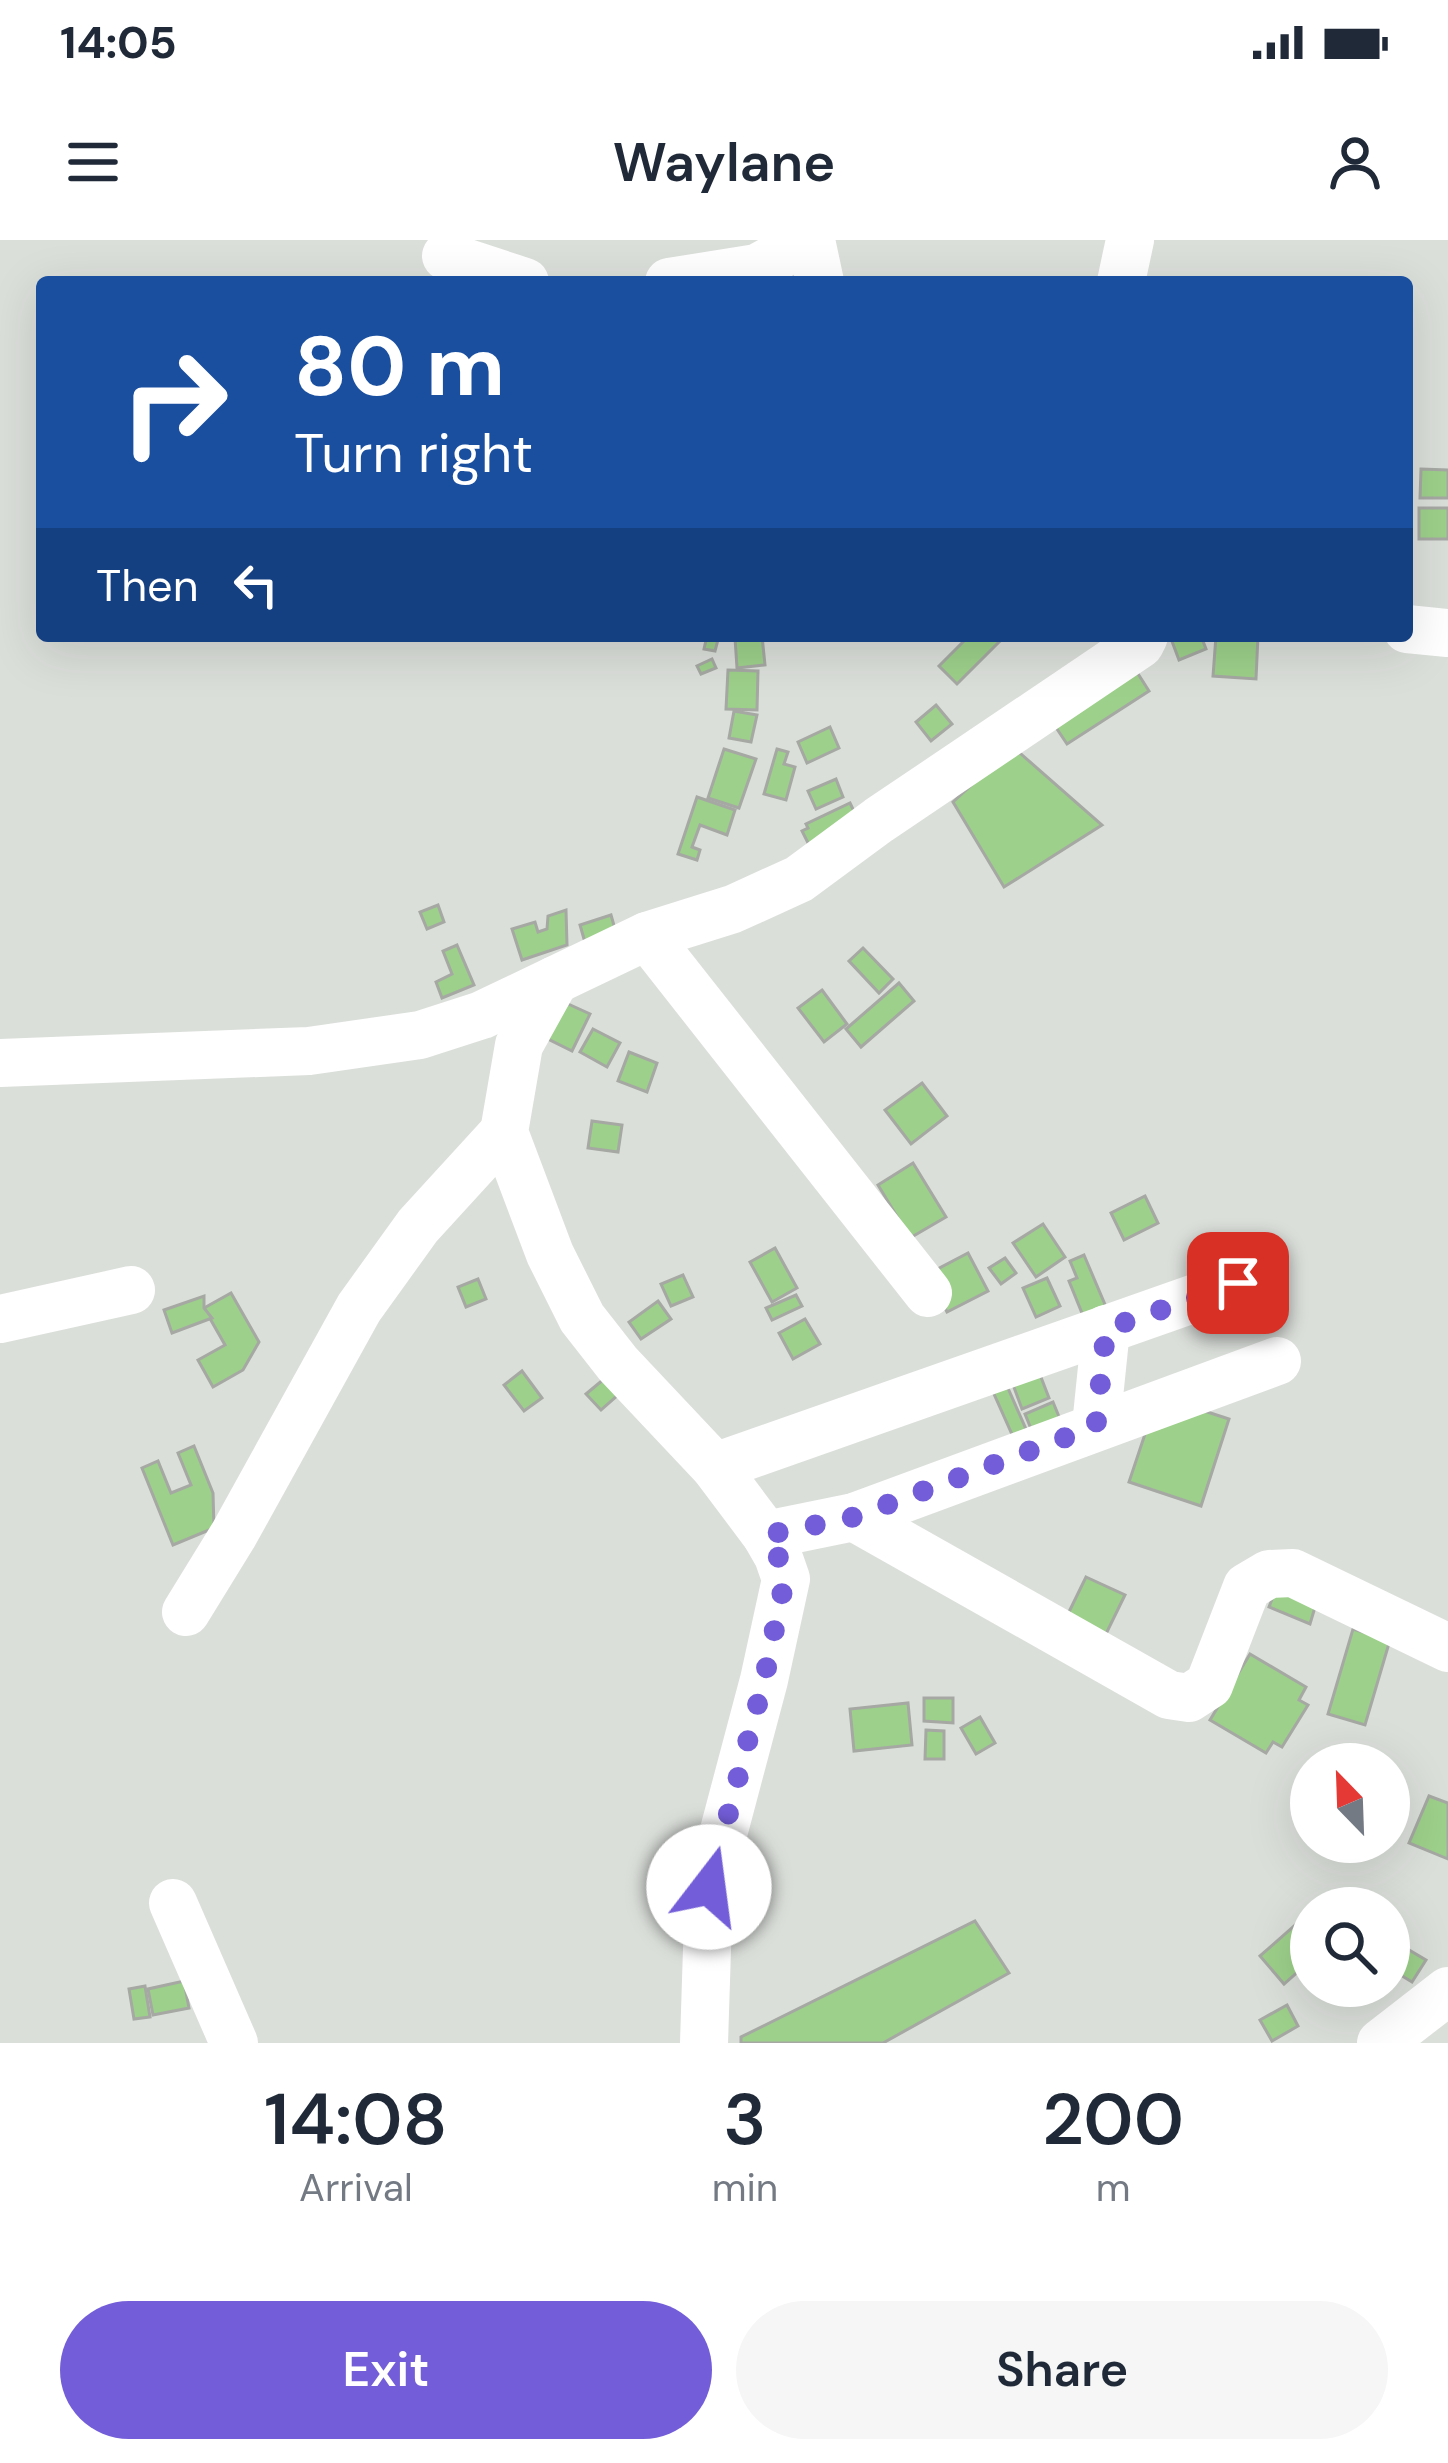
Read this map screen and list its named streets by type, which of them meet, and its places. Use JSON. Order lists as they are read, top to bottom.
{
  "north": "top left",
  "page": {
    "status": "14:05",
    "header": "Waylane",
    "turn": ["80 m", "Turn right"],
    "then": "Then",
    "eta": [
      "14:08",
      "Arrival",
      "3",
      "min",
      "200",
      "m"
    ],
    "buttons": ["Exit", "Share"]
  }
}
